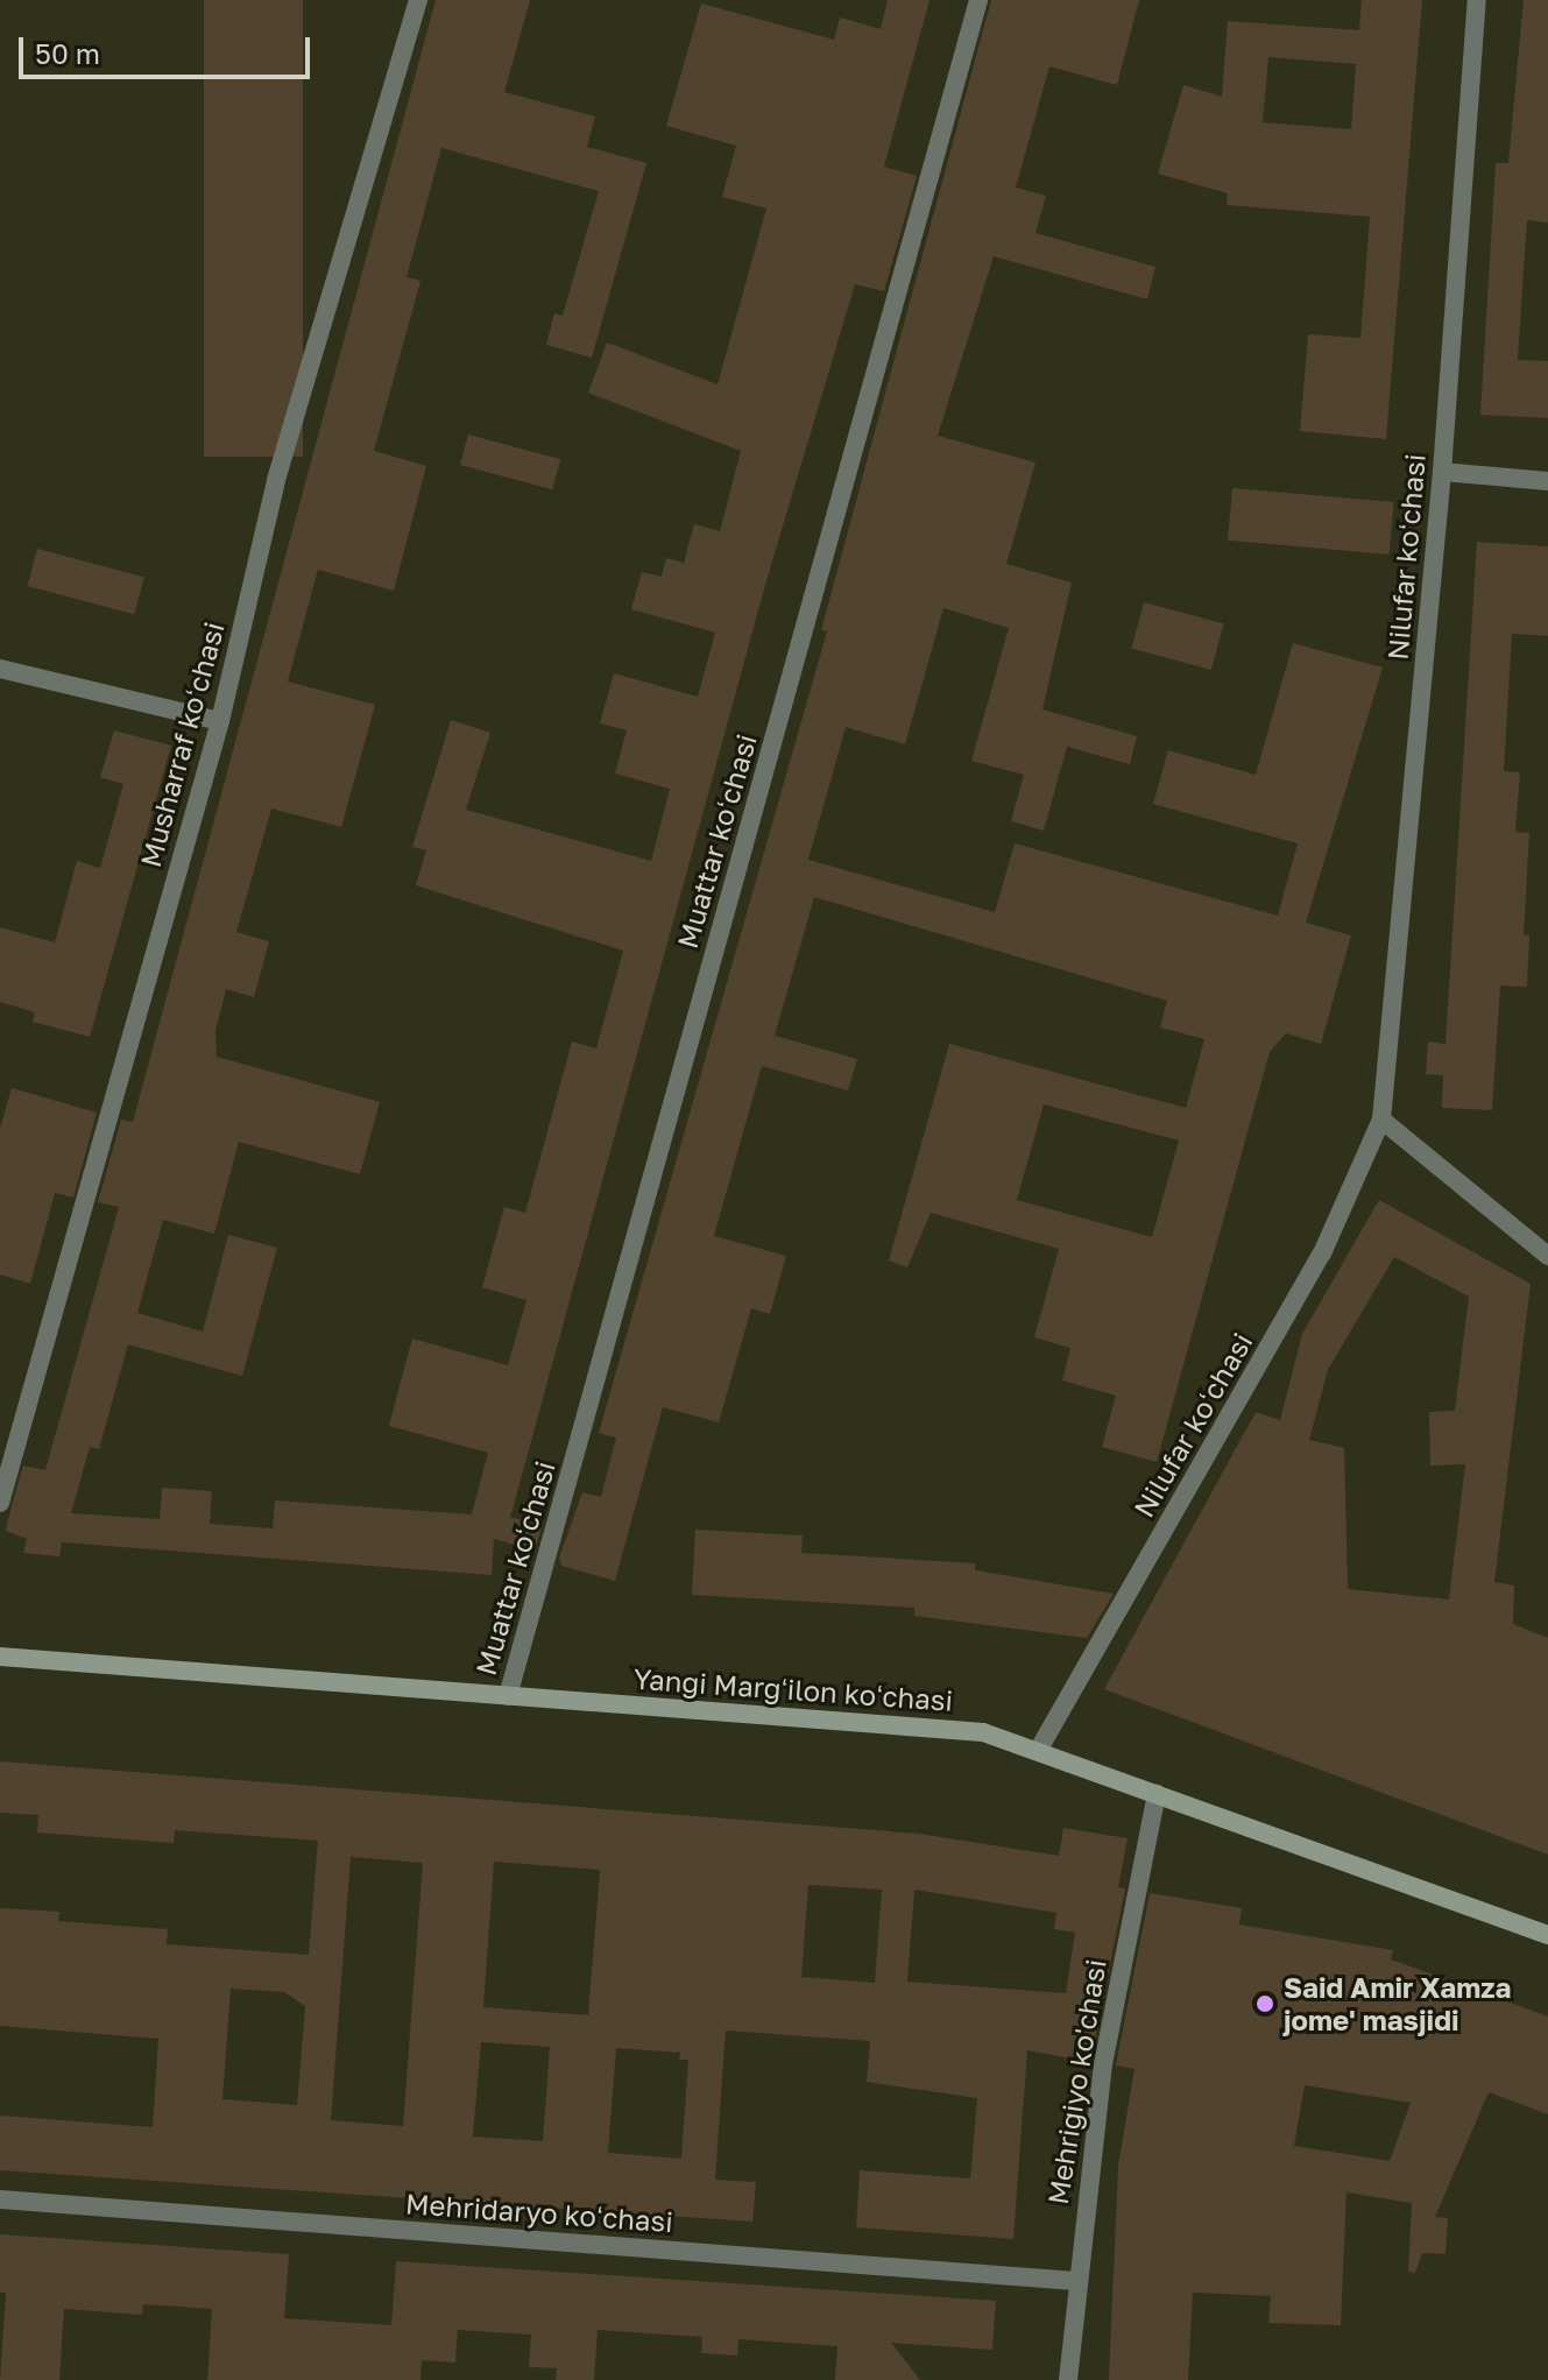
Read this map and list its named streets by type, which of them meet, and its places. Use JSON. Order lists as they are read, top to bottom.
{
  "streets": {
    "main road": ["Yangi Margʻilon koʻchasi"],
    "street": [
      "Nilufar koʻchasi",
      "Musharraf koʻchasi",
      "Muattar koʻchasi",
      "Mehrigiyo ko'chasi",
      "Mehridaryo koʻchasi"
    ]
  },
  "crossings": [
    ["Nilufar koʻchasi", "Yangi Margʻilon koʻchasi"],
    ["Muattar koʻchasi", "Yangi Margʻilon koʻchasi"],
    ["Yangi Margʻilon koʻchasi", "Mehrigiyo ko'chasi"],
    ["Mehrigiyo ko'chasi", "Mehridaryo koʻchasi"]
  ],
  "places": ["Said Amir Xamza jome' masjidi"],
  "scale_bar": "50 m"
}
